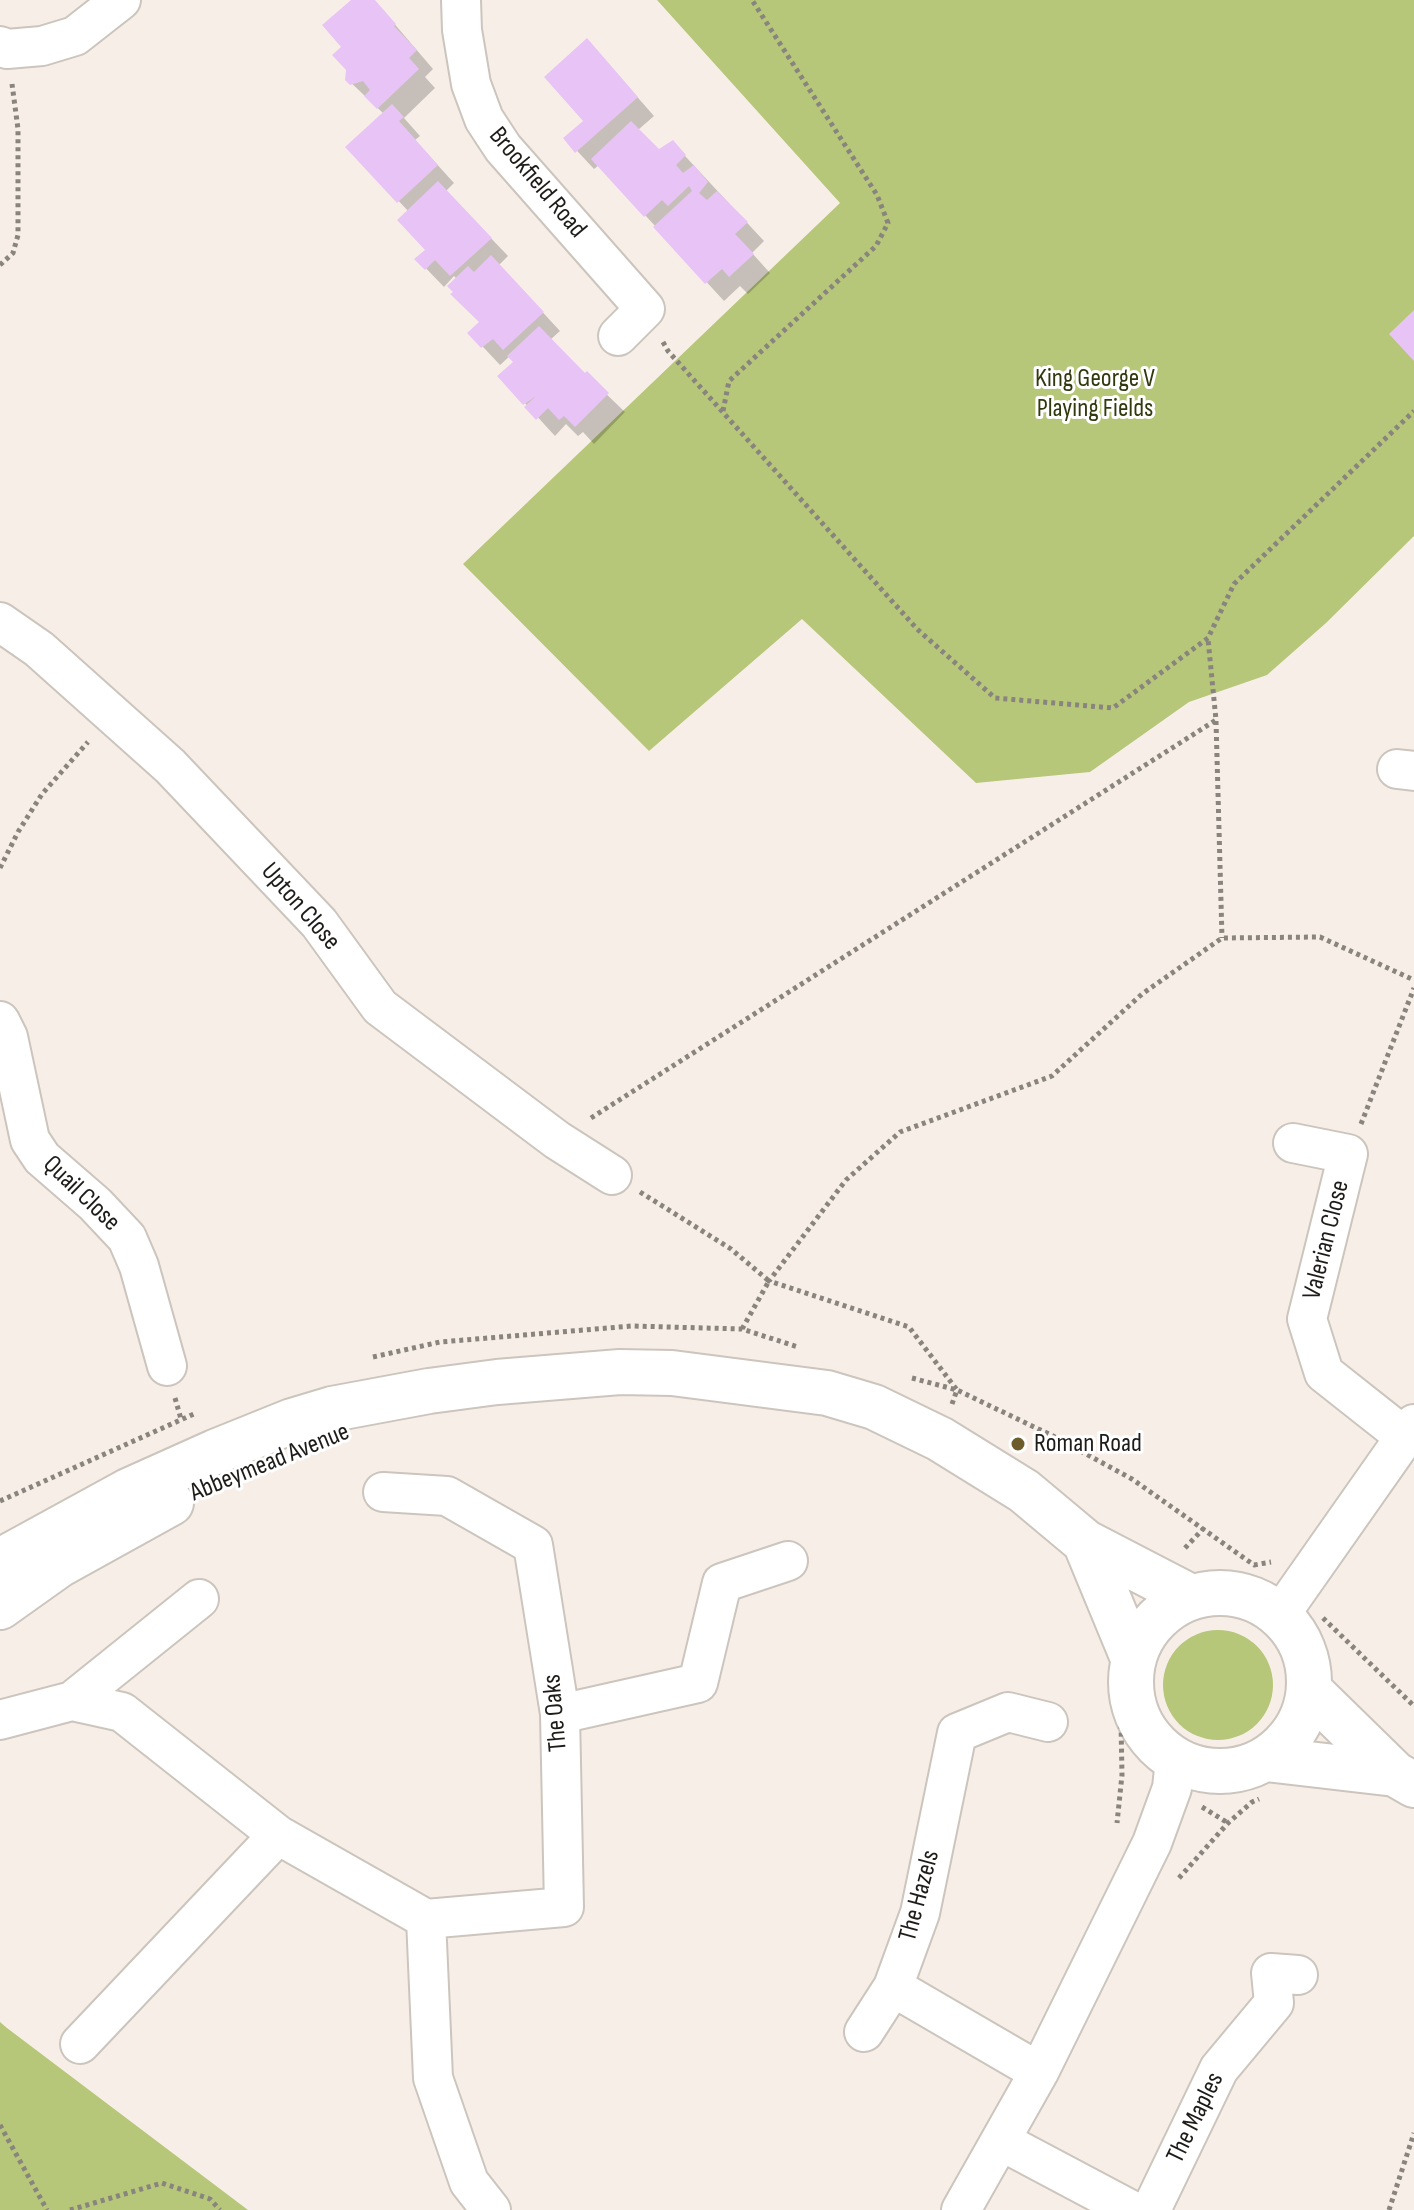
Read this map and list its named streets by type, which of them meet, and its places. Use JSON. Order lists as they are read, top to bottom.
{
  "streets": {
    "street": [
      "Brookfield Road",
      "Upton Close",
      "Quail Close",
      "Valerian Close",
      "Abbeymead Avenue",
      "The Oaks",
      "The Hazels",
      "The Maples"
    ]
  },
  "parks": ["King George V Playing Fields"],
  "places": ["Roman Road"]
}
